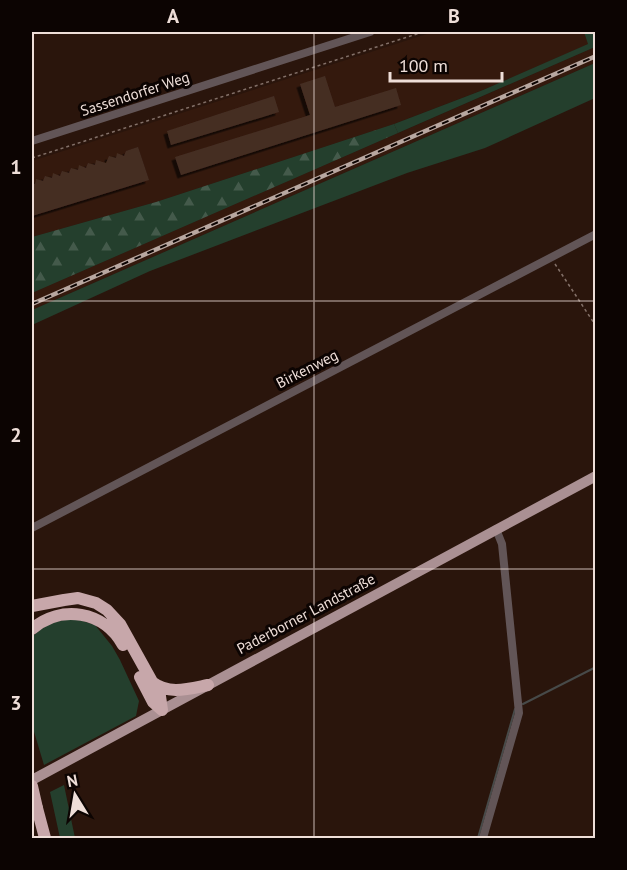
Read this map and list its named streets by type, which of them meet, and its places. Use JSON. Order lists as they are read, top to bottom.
{
  "streets": {
    "main road": ["Paderborner Landstraße"],
    "street": ["Sassendorfer Weg", "Birkenweg"]
  },
  "scale_bar": "100 m",
  "north": "top",
  "grid": {
    "columns": ["A", "B"],
    "rows": ["1", "2", "3"]
  }
}
